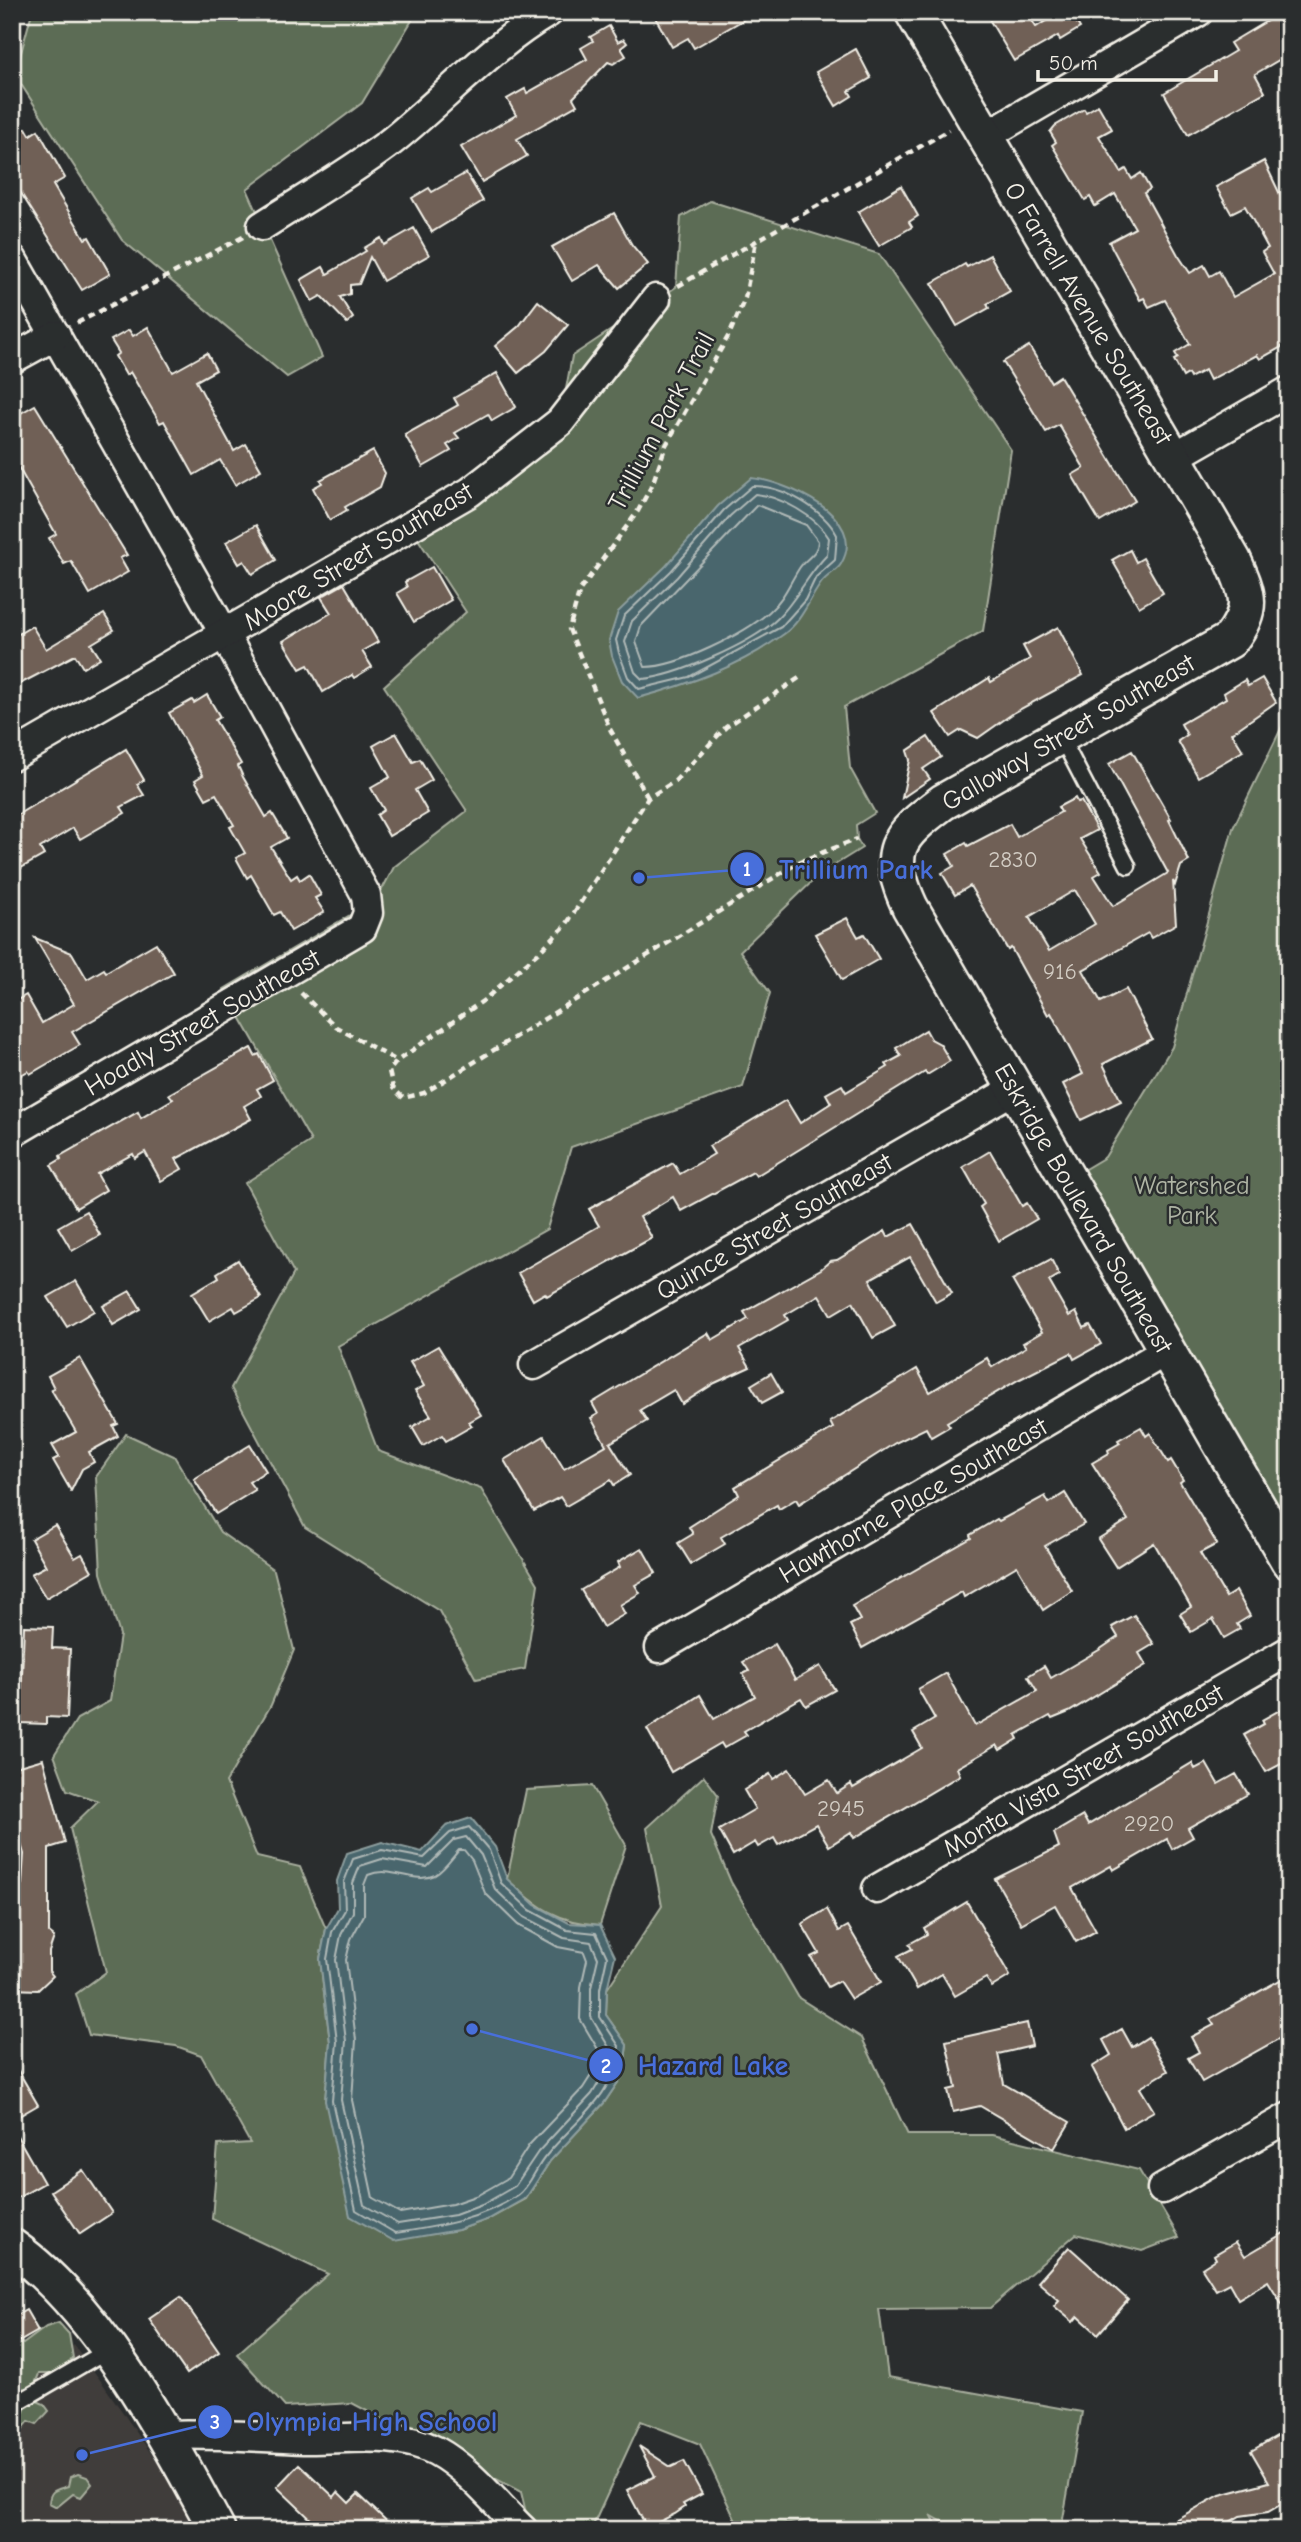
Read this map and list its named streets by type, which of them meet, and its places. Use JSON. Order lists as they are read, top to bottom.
{
  "streets": {
    "street": [
      "O Farrell Avenue Southeast",
      "Moore Street Southeast",
      "Galloway Street Southeast",
      "Hoadly Street Southeast",
      "Eskridge Boulevard Southeast",
      "Quince Street Southeast",
      "Hawthorne Place Southeast",
      "Monta Vista Street Southeast"
    ],
    "path": ["Trillium Park Trail"]
  },
  "crossings": [
    ["O Farrell Avenue Southeast", "Galloway Street Southeast"],
    ["Moore Street Southeast", "Hoadly Street Southeast"],
    ["Galloway Street Southeast", "Eskridge Boulevard Southeast"],
    ["Eskridge Boulevard Southeast", "Quince Street Southeast"],
    ["Eskridge Boulevard Southeast", "Hawthorne Place Southeast"]
  ],
  "parks": ["Watershed Park"],
  "places": ["Trillium Park", "Hazard Lake", "Olympia High School"],
  "house_numbers": [
    "2830",
    "916",
    "2945",
    "2920"
  ],
  "scale_bar": "50 m"
}
